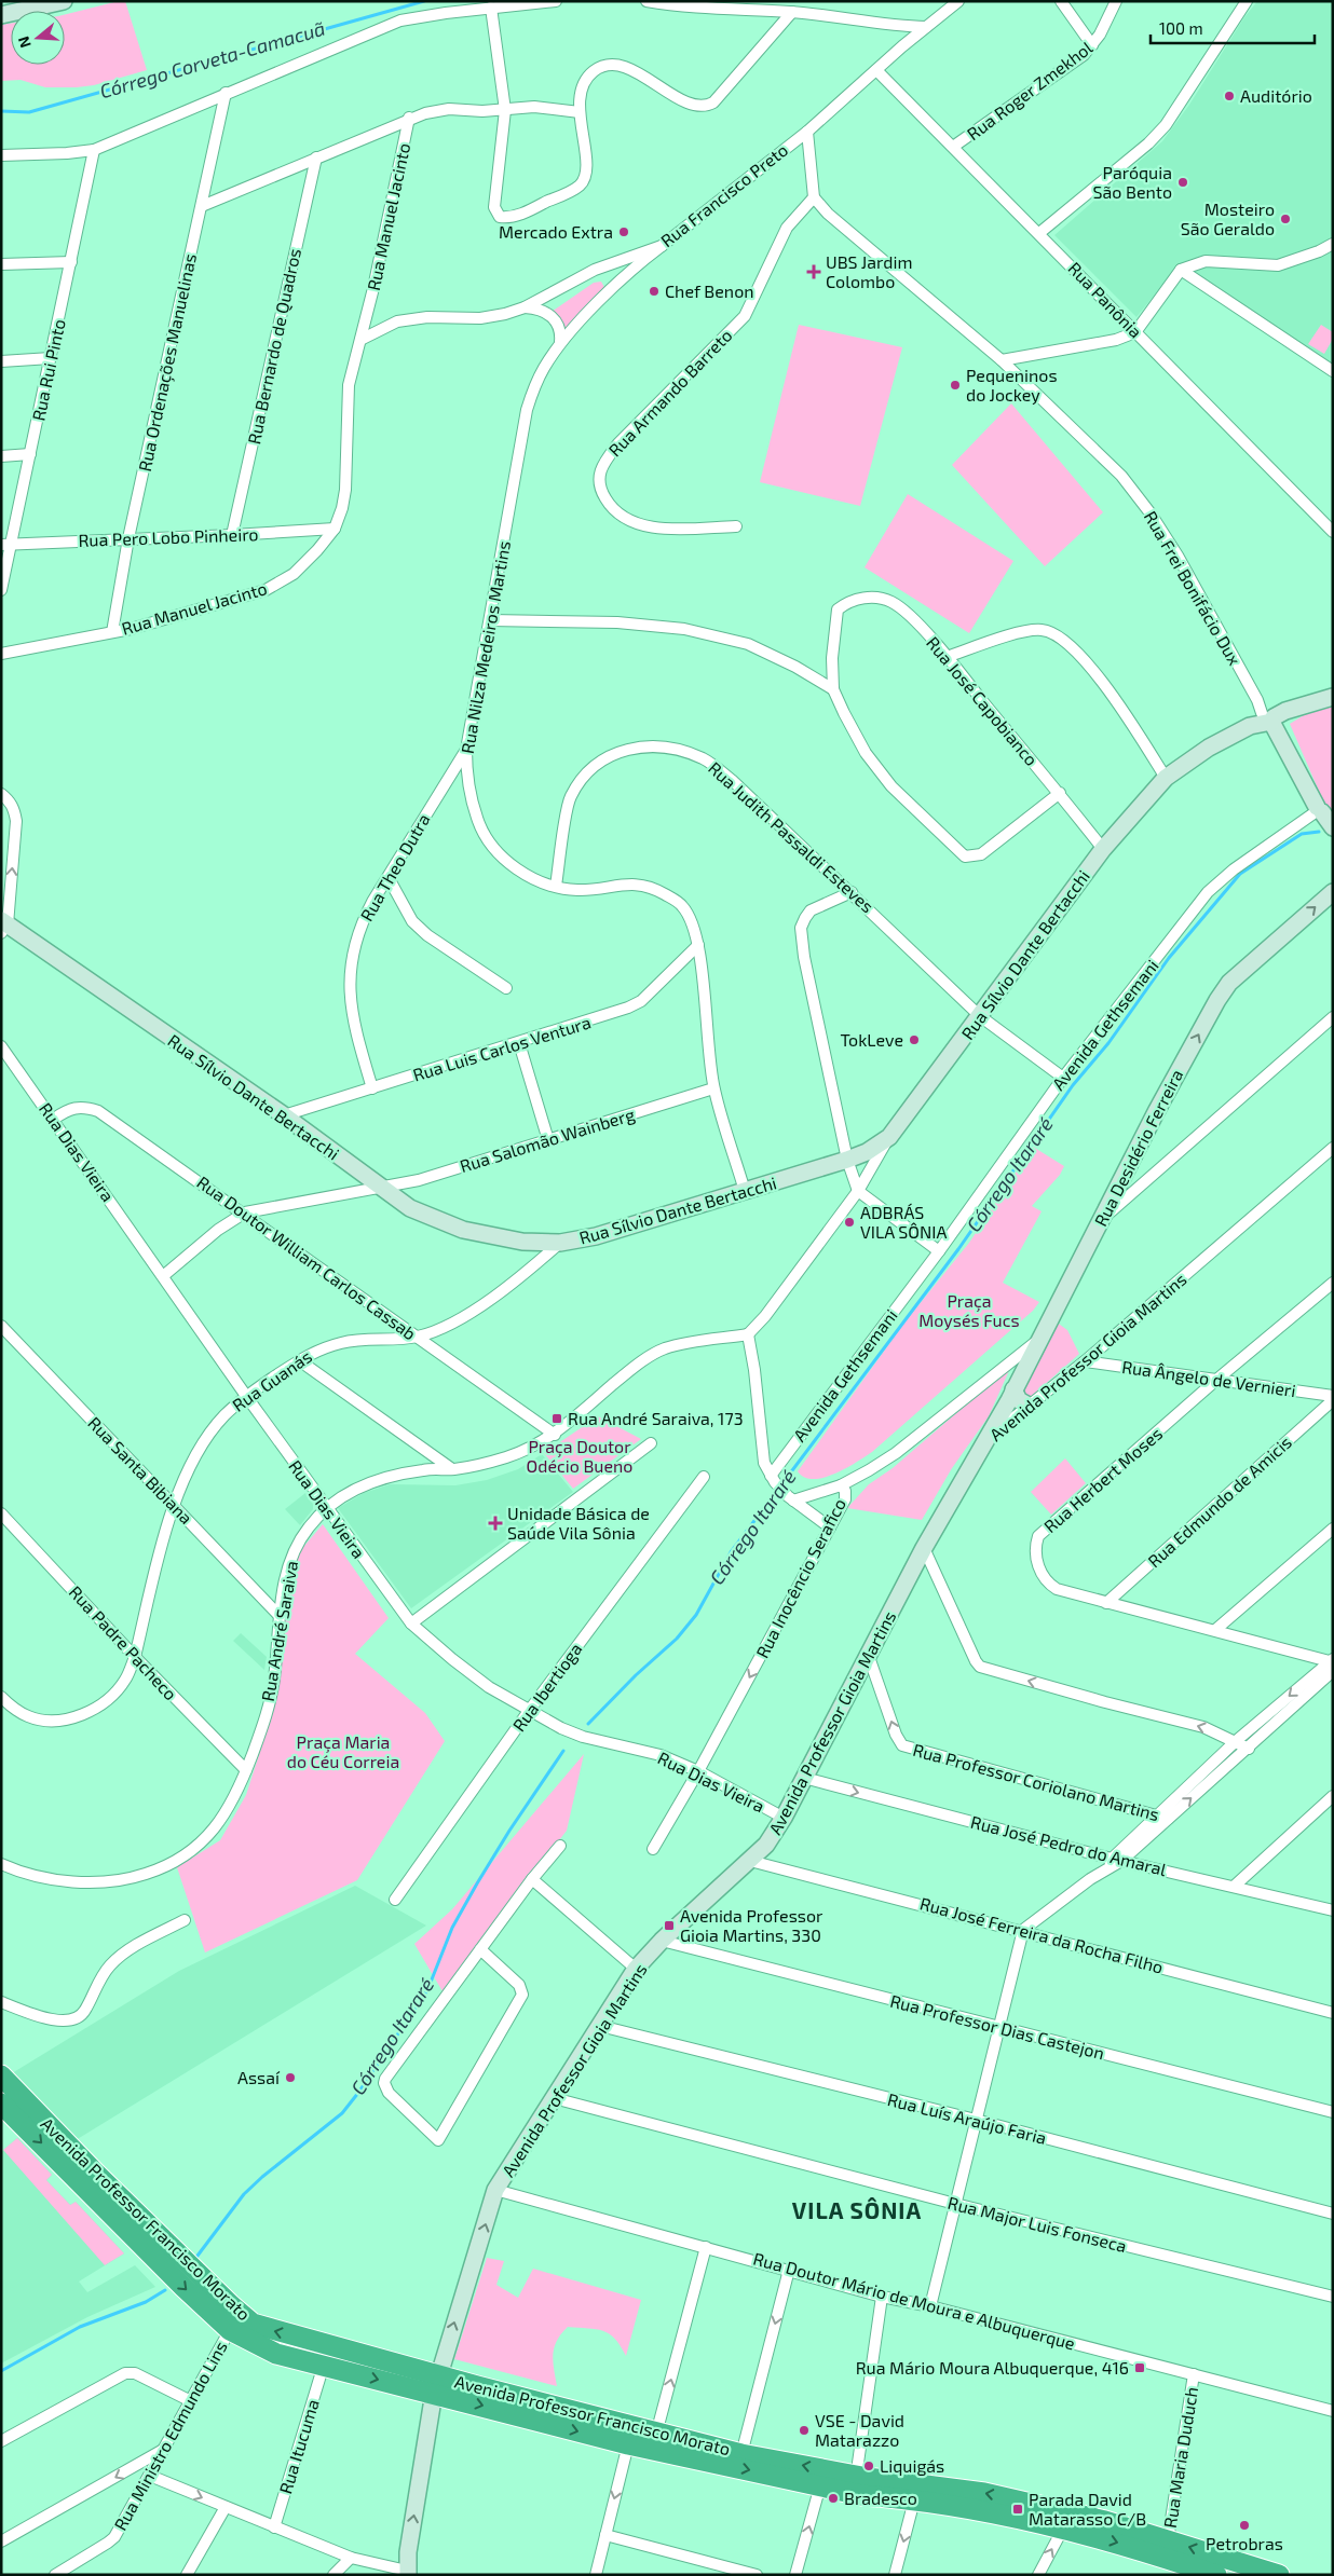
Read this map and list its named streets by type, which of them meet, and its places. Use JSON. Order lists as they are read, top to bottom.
{
  "streets": {
    "highway": ["Avenida Professor Francisco Morato"],
    "street": [
      "Rua Roger Zmekhol",
      "Rua Francisco Preto",
      "Rua Manuel Jacinto",
      "Rua Panônia",
      "Rua Bernardo de Quadros",
      "Rua Ordenações Manuelinas",
      "Rua Rui Pinto",
      "Rua Armando Barreto",
      "Rua Pero Lobo Pinheiro",
      "Rua Frei Bonifácio Dux",
      "Rua Nilza Medeiros Martins",
      "Rua José Capobianco",
      "Rua Judith Passaldi Esteves",
      "Rua Theo Dutra",
      "Rua Sílvio Dante Bertacchi",
      "Avenida Gethsemani",
      "Rua Luis Carlos Ventura",
      "Rua Salomão Wainberg",
      "Rua Desidério Ferreira",
      "Rua Dias Vieira",
      "Rua Doutor William Carlos Cassab",
      "Avenida Professor Gioia Martins",
      "Rua Ângelo de Vernieri",
      "Rua Guanás",
      "Rua Santa Bibiana",
      "Rua Herbert Moses",
      "Rua Edmundo de Amicis",
      "Rua Inocêncio Serafico",
      "Rua André Saraiva",
      "Rua Padre Pacheco",
      "Rua Ibertioga",
      "Rua Professor Coriolano Martins",
      "Rua José Pedro do Amaral",
      "Rua José Ferreira da Rocha Filho",
      "Rua Professor Dias Castejon",
      "Rua Luís Araújo Faria",
      "Rua Major Luis Fonseca",
      "Rua Doutor Mário de Moura e Albuquerque",
      "Rua Ministro Edmundo Lins",
      "Rua Itucuma",
      "Rua Maria Duduch"
    ]
  },
  "crossings": [
    ["Rua Roger Zmekhol", "Rua Panônia"],
    ["Rua Francisco Preto", "Rua Manuel Jacinto"],
    ["Rua Francisco Preto", "Rua Panônia"],
    ["Rua Francisco Preto", "Rua Nilza Medeiros Martins"],
    ["Rua Manuel Jacinto", "Rua Ordenações Manuelinas"],
    ["Rua Manuel Jacinto", "Rua Pero Lobo Pinheiro"],
    ["Rua Bernardo de Quadros", "Rua Pero Lobo Pinheiro"],
    ["Rua Ordenações Manuelinas", "Rua Pero Lobo Pinheiro"],
    ["Rua Rui Pinto", "Rua Pero Lobo Pinheiro"],
    ["Rua Armando Barreto", "Rua Frei Bonifácio Dux"],
    ["Rua Frei Bonifácio Dux", "Rua Sílvio Dante Bertacchi"],
    ["Rua Frei Bonifácio Dux", "Avenida Gethsemani"],
    ["Rua Nilza Medeiros Martins", "Rua Judith Passaldi Esteves"],
    ["Rua Nilza Medeiros Martins", "Rua Theo Dutra"],
    ["Rua Nilza Medeiros Martins", "Rua Sílvio Dante Bertacchi"],
    ["Rua Nilza Medeiros Martins", "Rua Luis Carlos Ventura"],
    ["Rua Nilza Medeiros Martins", "Rua Salomão Wainberg"],
    ["Rua José Capobianco", "Rua Sílvio Dante Bertacchi"],
    ["Rua Judith Passaldi Esteves", "Rua Sílvio Dante Bertacchi"],
    ["Rua Judith Passaldi Esteves", "Avenida Gethsemani"],
    ["Rua Theo Dutra", "Rua Luis Carlos Ventura"],
    ["Rua Sílvio Dante Bertacchi", "Rua Luis Carlos Ventura"],
    ["Rua Sílvio Dante Bertacchi", "Rua Salomão Wainberg"],
    ["Rua Sílvio Dante Bertacchi", "Rua Guanás"],
    ["Rua Salomão Wainberg", "Rua Doutor William Carlos Cassab"],
    ["Rua Desidério Ferreira", "Avenida Professor Gioia Martins"],
    ["Rua Desidério Ferreira", "Rua Inocêncio Serafico"],
    ["Rua Dias Vieira", "Rua Doutor William Carlos Cassab"],
    ["Rua Dias Vieira", "Avenida Professor Gioia Martins"],
    ["Rua Dias Vieira", "Rua Guanás"],
    ["Rua Dias Vieira", "Rua Inocêncio Serafico"],
    ["Rua Dias Vieira", "Rua André Saraiva"],
    ["Rua Dias Vieira", "Rua Ibertioga"],
    ["Rua Doutor William Carlos Cassab", "Rua Guanás"],
    ["Rua Doutor William Carlos Cassab", "Rua André Saraiva"],
    ["Avenida Professor Gioia Martins", "Rua Ângelo de Vernieri"],
    ["Avenida Professor Gioia Martins", "Rua Professor Coriolano Martins"],
    ["Avenida Professor Gioia Martins", "Rua José Pedro do Amaral"],
    ["Avenida Professor Gioia Martins", "Rua José Ferreira da Rocha Filho"],
    ["Avenida Professor Gioia Martins", "Rua Professor Dias Castejon"],
    ["Avenida Professor Gioia Martins", "Rua Luís Araújo Faria"],
    ["Avenida Professor Gioia Martins", "Avenida Professor Francisco Morato"],
    ["Avenida Professor Gioia Martins", "Rua Major Luis Fonseca"],
    ["Avenida Professor Gioia Martins", "Rua Doutor Mário de Moura e Albuquerque"],
    ["Rua Ângelo de Vernieri", "Rua Herbert Moses"],
    ["Rua Guanás", "Rua Santa Bibiana"],
    ["Rua Guanás", "Rua Padre Pacheco"],
    ["Rua Santa Bibiana", "Rua André Saraiva"],
    ["Rua Herbert Moses", "Rua Edmundo de Amicis"],
    ["Rua André Saraiva", "Rua Padre Pacheco"],
    ["Avenida Professor Francisco Morato", "Rua Ministro Edmundo Lins"],
    ["Avenida Professor Francisco Morato", "Rua Itucuma"],
    ["Avenida Professor Francisco Morato", "Rua Maria Duduch"],
    ["Rua Doutor Mário de Moura e Albuquerque", "Rua Maria Duduch"]
  ],
  "one_way": ["Rua Inocêncio Serafico", "Rua José Pedro do Amaral"],
  "districts": ["VILA SÔNIA"],
  "water": ["Córrego Corveta-Camacuã", "Córrego Itararé"],
  "parks": ["Praça Moysés Fucs", "Praça Doutor Odécio Bueno", "Praça Maria do Céu Correia"],
  "places": {
    "other": [
      "Auditório",
      "Paróquia São Bento",
      "Mosteiro São Geraldo",
      "Mercado Extra",
      "Chef Benon",
      "Pequeninos do Jockey",
      "TokLeve",
      "ADBRÁS VILA SÔNIA",
      "Assaí",
      "VSE - David Matarazzo",
      "Liquigás",
      "Bradesco",
      "Petrobras"
    ],
    "health": ["UBS Jardim Colombo", "Unidade Básica de Saúde Vila Sônia"],
    "transit": [
      "Rua André Saraiva, 173",
      "Avenida Professor Gioia Martins, 330",
      "Rua Mário Moura Albuquerque, 416",
      "Parada David Matarasso C/B"
    ]
  },
  "scale_bar": "100 m",
  "north": "left"
}
